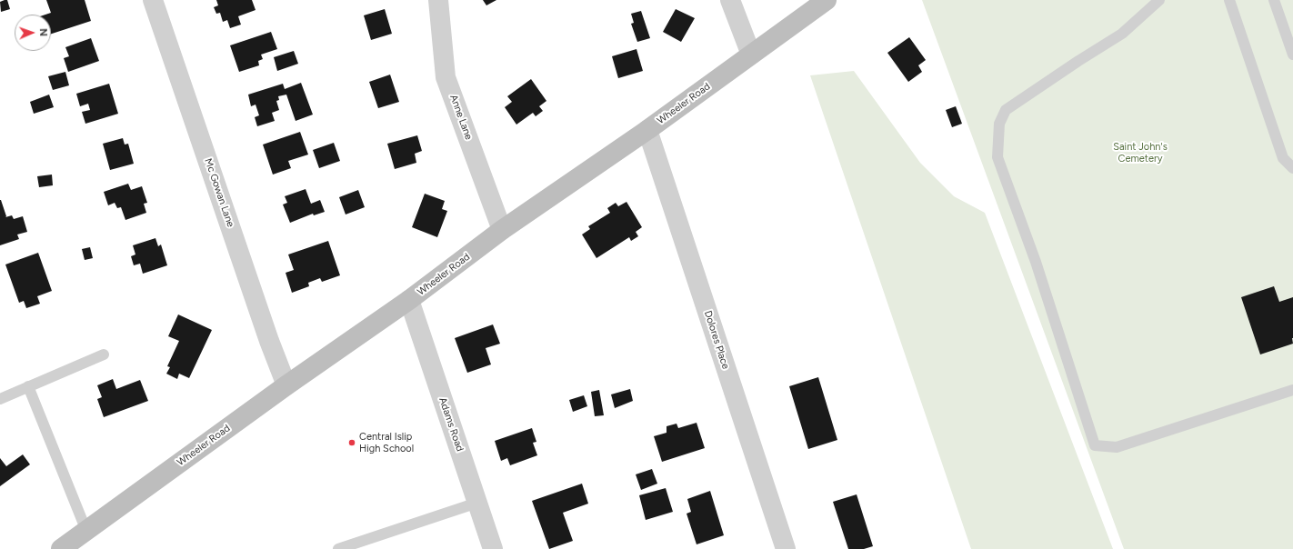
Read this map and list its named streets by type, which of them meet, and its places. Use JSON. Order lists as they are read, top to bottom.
{
  "streets": {
    "main road": ["Wheeler Road"],
    "street": [
      "Anne Lane",
      "Mc Gowan Lane",
      "Dolores Place",
      "Adams Road"
    ]
  },
  "crossings": [
    ["Wheeler Road", "Anne Lane"],
    ["Wheeler Road", "Mc Gowan Lane"],
    ["Wheeler Road", "Dolores Place"],
    ["Wheeler Road", "Adams Road"]
  ],
  "parks": ["Saint John's Cemetery"],
  "places": ["Central Islip High School"],
  "north": "right"
}
